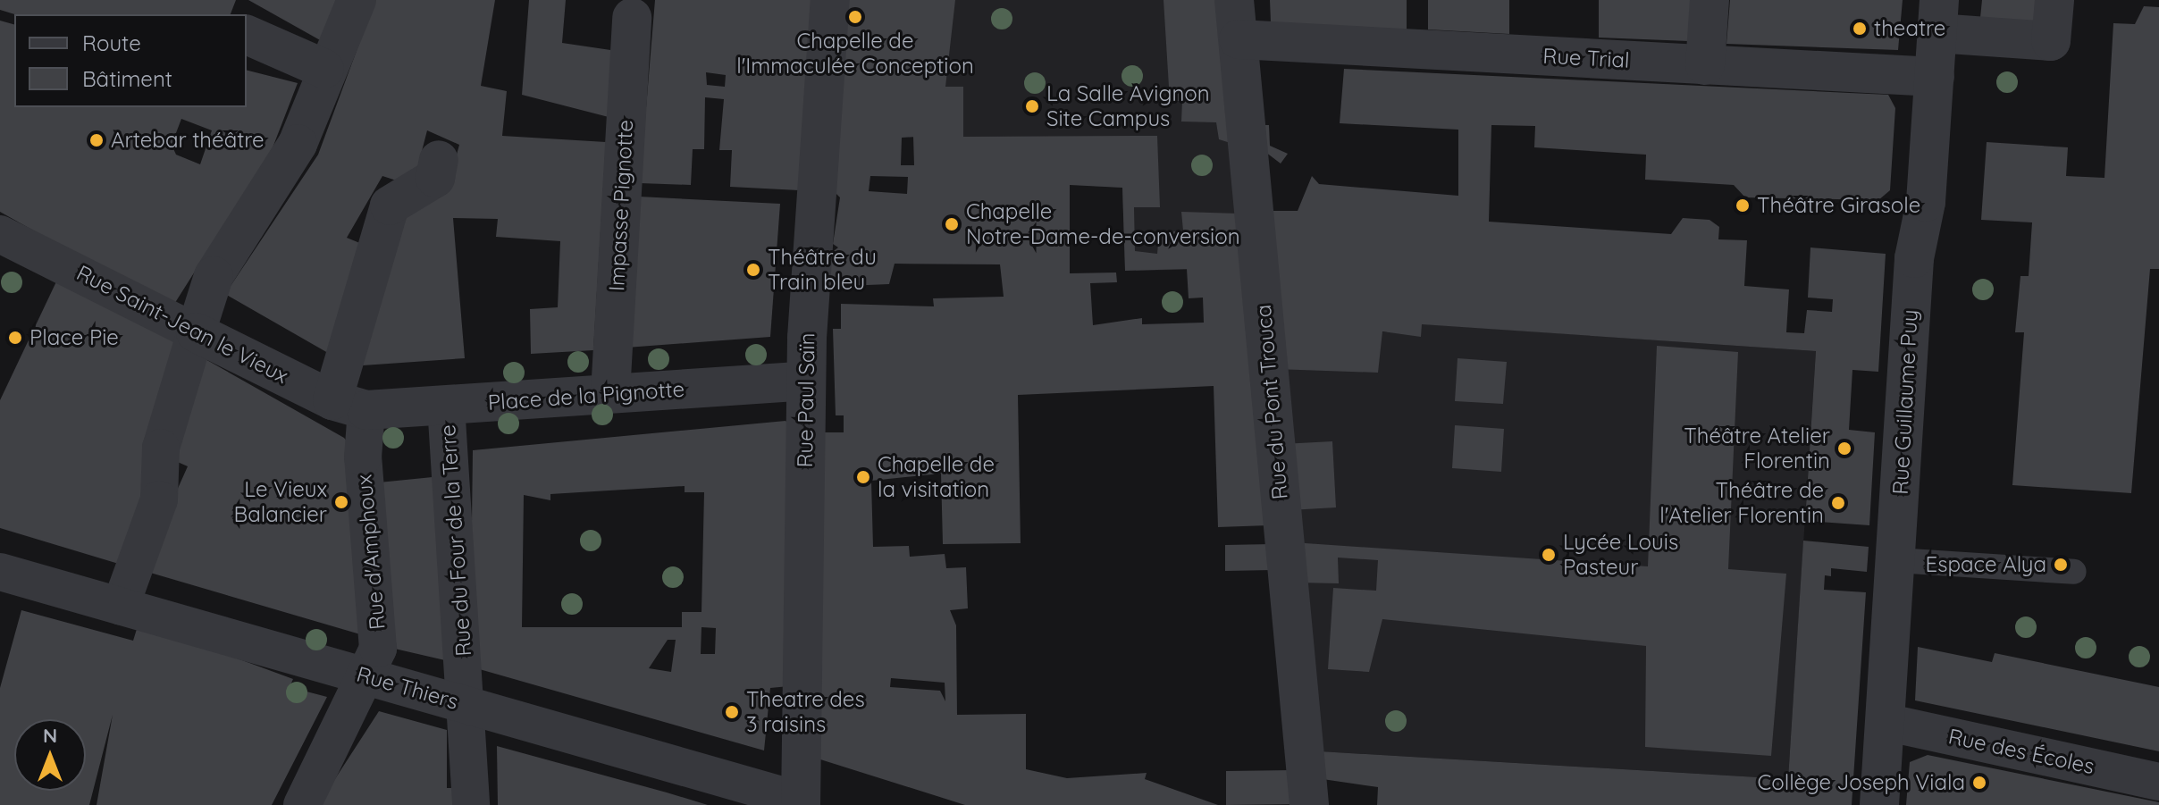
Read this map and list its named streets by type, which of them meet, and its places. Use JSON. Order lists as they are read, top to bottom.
{
  "streets": {
    "street": [
      "Rue Trial",
      "Impasse Pignotte",
      "Rue Saint-Jean le Vieux",
      "Place de la Pignotte",
      "Rue Paul Saïn",
      "Rue du Pont Trouca",
      "Rue Guillaume Puy",
      "Rue du Four de la Terre",
      "Rue d'Amphoux",
      "Rue Thiers",
      "Rue des Écoles"
    ]
  },
  "crossings": [
    ["Rue Trial", "Rue du Pont Trouca"],
    ["Rue Trial", "Rue Guillaume Puy"],
    ["Impasse Pignotte", "Place de la Pignotte"],
    ["Rue Saint-Jean le Vieux", "Place de la Pignotte"],
    ["Rue Saint-Jean le Vieux", "Rue d'Amphoux"],
    ["Place de la Pignotte", "Rue Paul Saïn"],
    ["Place de la Pignotte", "Rue du Four de la Terre"],
    ["Place de la Pignotte", "Rue d'Amphoux"],
    ["Rue Paul Saïn", "Rue Thiers"],
    ["Rue Guillaume Puy", "Rue des Écoles"],
    ["Rue du Four de la Terre", "Rue Thiers"],
    ["Rue d'Amphoux", "Rue Thiers"]
  ],
  "places": [
    "Chapelle de l'Immaculée Conception",
    "theatre",
    "La Salle Avignon Site Campus",
    "Artebar théâtre",
    "Théâtre Girasole",
    "Chapelle Notre-Dame-de-conversion",
    "Théâtre du Train bleu",
    "Place Pie",
    "Théâtre Atelier Florentin",
    "Chapelle de la visitation",
    "Le Vieux Balancier",
    "Théâtre de l'Atelier Florentin",
    "Lycée Louis Pasteur",
    "Espace Alya",
    "Theatre des 3 raisins",
    "Collège Joseph Viala"
  ],
  "legend": ["Route", "Bâtiment"],
  "north": "top"
}
